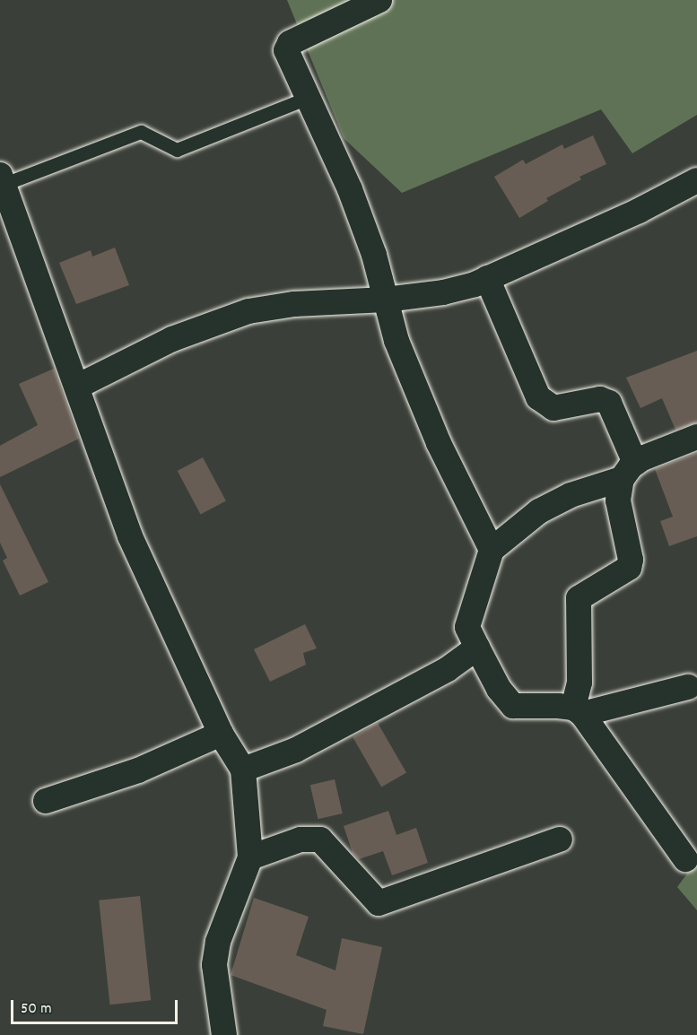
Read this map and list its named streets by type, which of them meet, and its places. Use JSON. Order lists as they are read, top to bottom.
{
  "scale_bar": "50 m"
}
